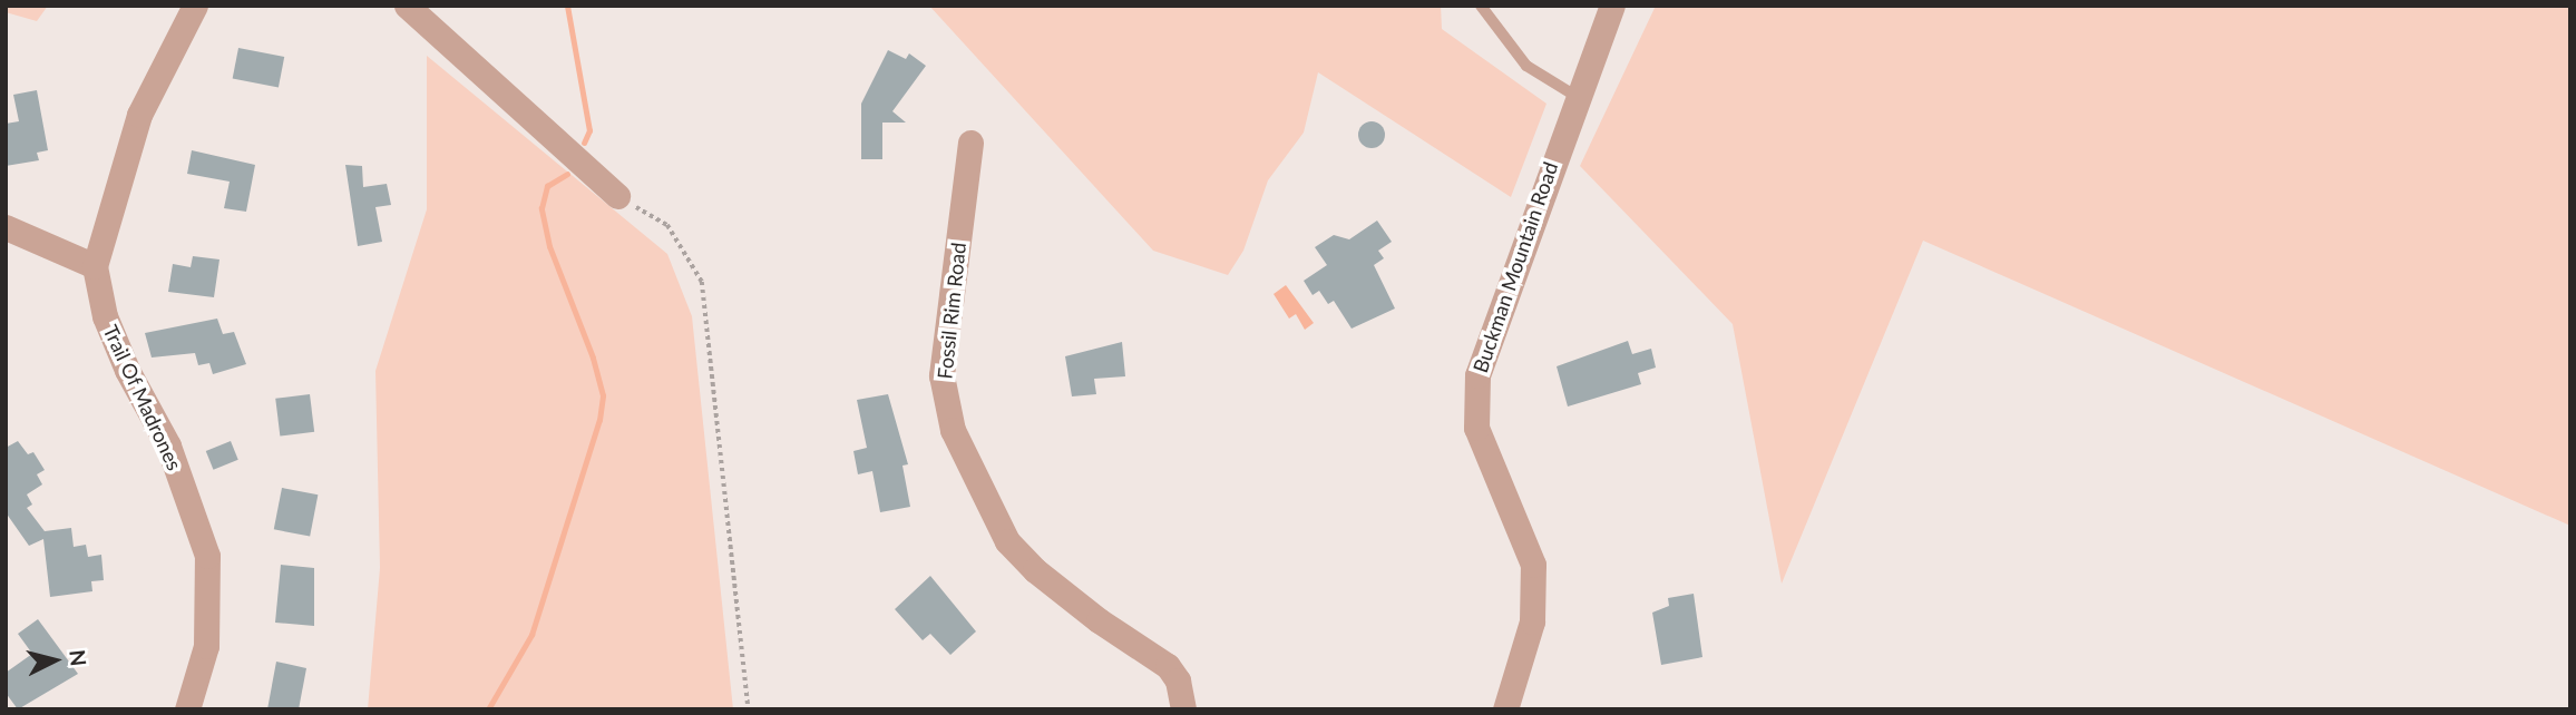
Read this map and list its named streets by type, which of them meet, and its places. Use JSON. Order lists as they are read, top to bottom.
{
  "streets": {
    "street": ["Buckman Mountain Road", "Fossil Rim Road", "Trail Of Madrones"]
  },
  "north": "right"
}
